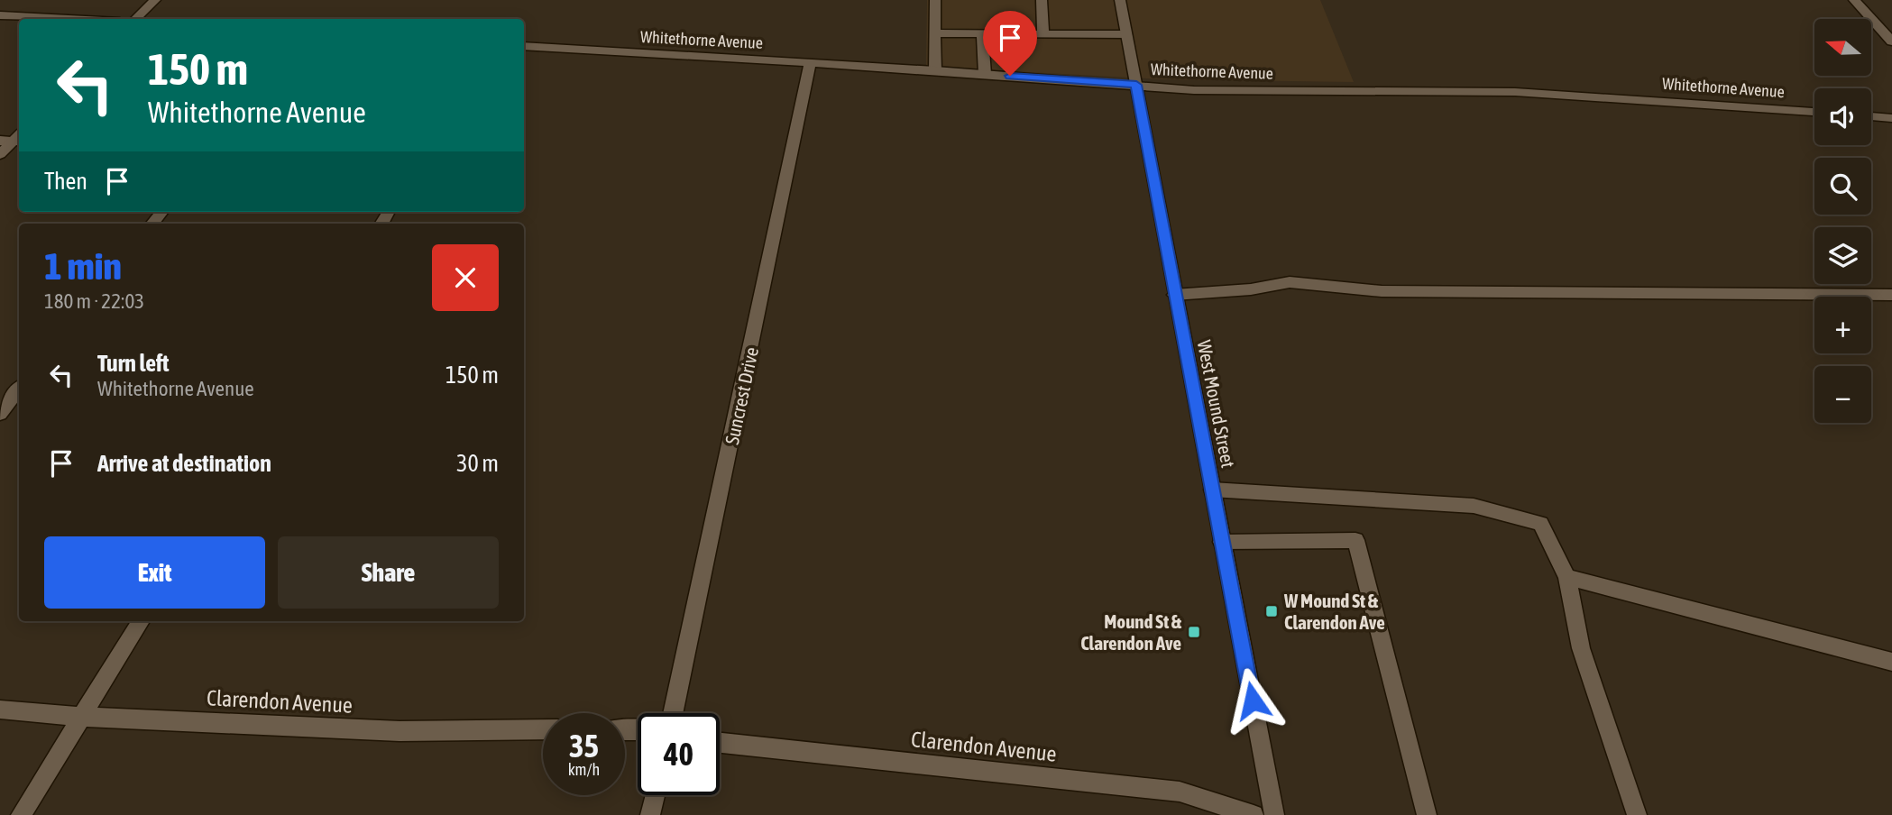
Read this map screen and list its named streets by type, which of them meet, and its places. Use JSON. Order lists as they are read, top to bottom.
{
  "streets": {
    "street": [
      "Whitethorne Avenue",
      "Suncrest Drive",
      "West Mound Street",
      "Clarendon Avenue"
    ]
  },
  "crossings": [
    ["Whitethorne Avenue", "Suncrest Drive"],
    ["Whitethorne Avenue", "West Mound Street"]
  ],
  "places": {
    "transit": ["W Mound St & Clarendon Ave", "Mound St & Clarendon Ave"]
  },
  "north": "left",
  "page": {
    "map_buttons": ["+", "−"],
    "turn": ["150 m", "Whitethorne Avenue"],
    "then": "Then",
    "heading": ["1 min", "180 m · 22:03"],
    "list": [
      {
        "name": "Turn left",
        "note": "Whitethorne Avenue",
        "value": "150 m"
      },
      {
        "name": "Arrive at destination",
        "value": "30 m"
      }
    ],
    "buttons": ["Exit", "Share"],
    "speed": "35 km/h",
    "limit": "40"
  }
}
